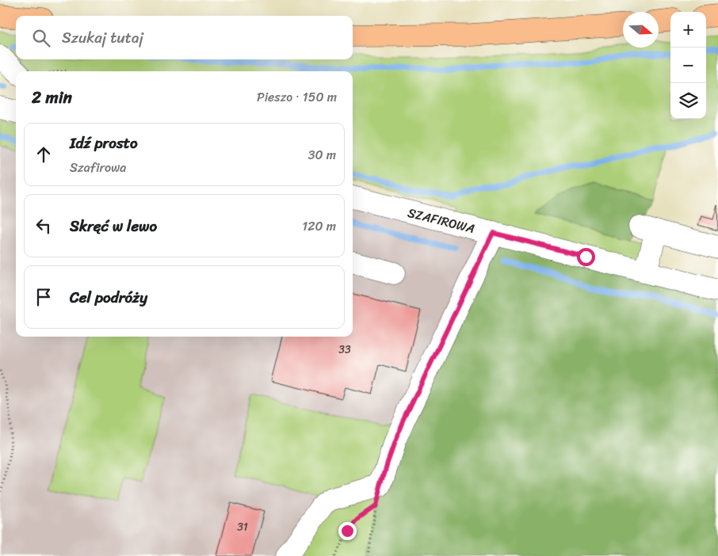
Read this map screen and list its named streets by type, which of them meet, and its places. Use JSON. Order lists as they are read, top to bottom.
{
  "streets": {
    "street": ["SZAFIROWA"]
  },
  "house_numbers": ["33", "31"],
  "north": "right",
  "page": {
    "map_buttons": ["+", "−"],
    "search": "Szukaj tutaj",
    "heading": ["2 min", "Pieszo · 150 m"],
    "list": [
      ["Idź prosto", "Szafirowa", "30 m"],
      ["Skręć w lewo", "120 m"],
      "Cel podróży"
    ]
  }
}
